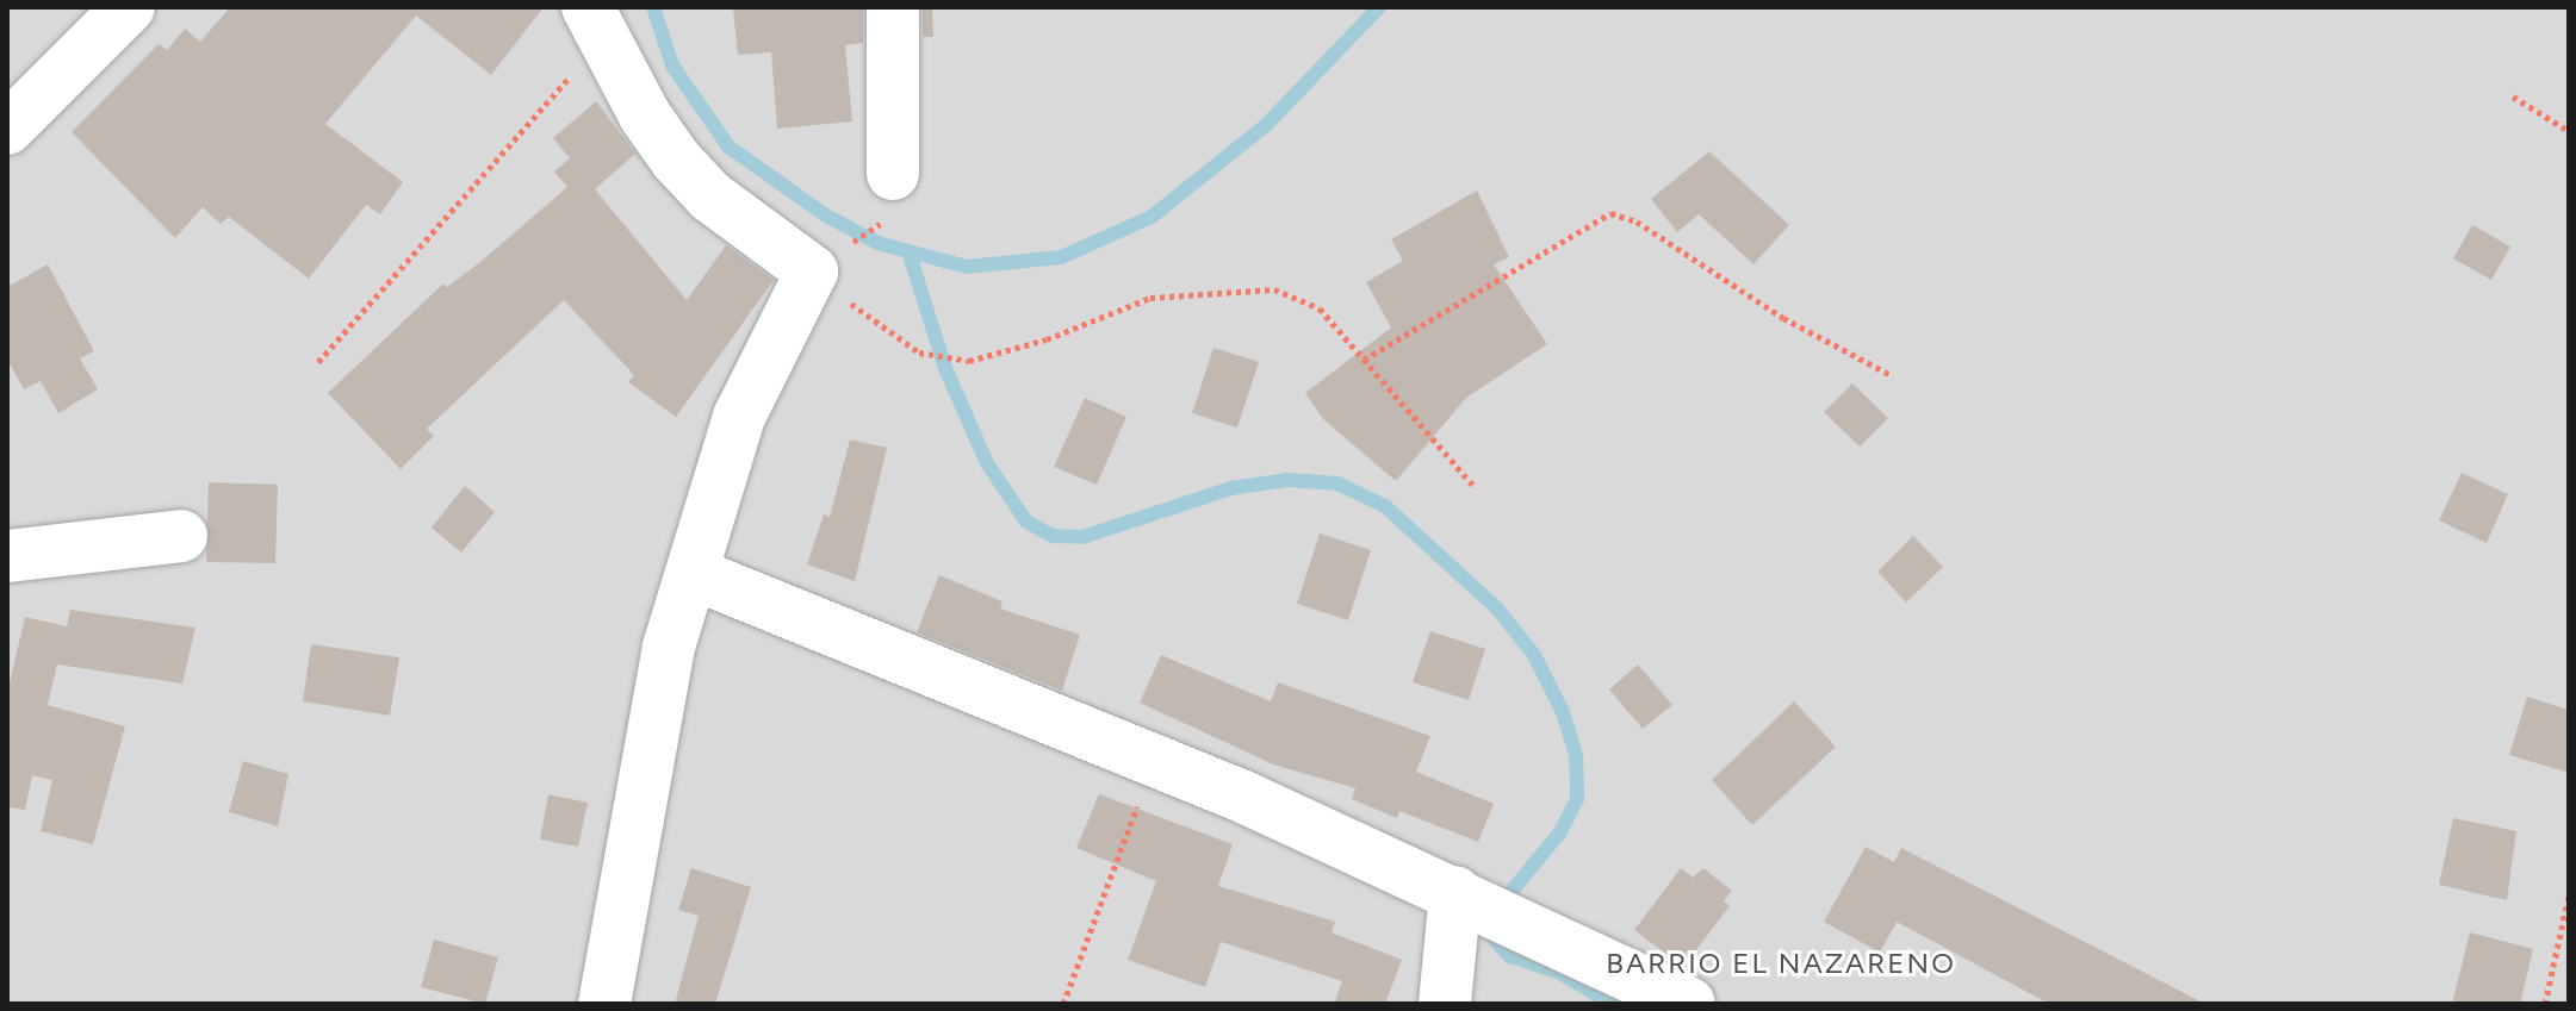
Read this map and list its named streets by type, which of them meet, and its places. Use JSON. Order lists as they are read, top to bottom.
{
  "districts": ["BARRIO EL NAZARENO"]
}
